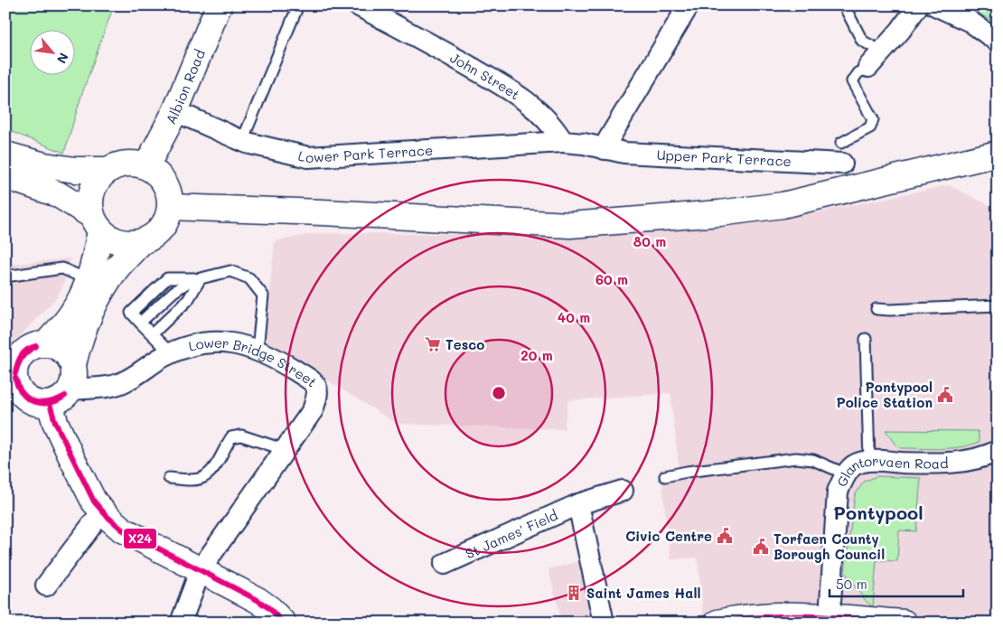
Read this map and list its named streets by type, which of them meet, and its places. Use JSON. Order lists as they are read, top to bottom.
{
  "streets": {
    "main road": ["Albion Road"],
    "street": [
      "John Street",
      "Lower Park Terrace",
      "Upper Park Terrace",
      "Lower Bridge Street",
      "Glantorvaen Road",
      "St James' Field"
    ]
  },
  "crossings": [
    ["John Street", "Lower Park Terrace"],
    ["Albion Road", "Lower Park Terrace"]
  ],
  "districts": ["Pontypool"],
  "places": {
    "supermarket": ["Tesco"],
    "public building": ["Pontypool Police Station", "Civic Centre", "Torfaen County Borough Council"],
    "building": ["Saint James Hall"]
  },
  "lines": ["transit line X24"],
  "scale_bar": "50 m",
  "north": "bottom right",
  "rings": [
    "80 m",
    "60 m",
    "40 m",
    "20 m"
  ]
}
